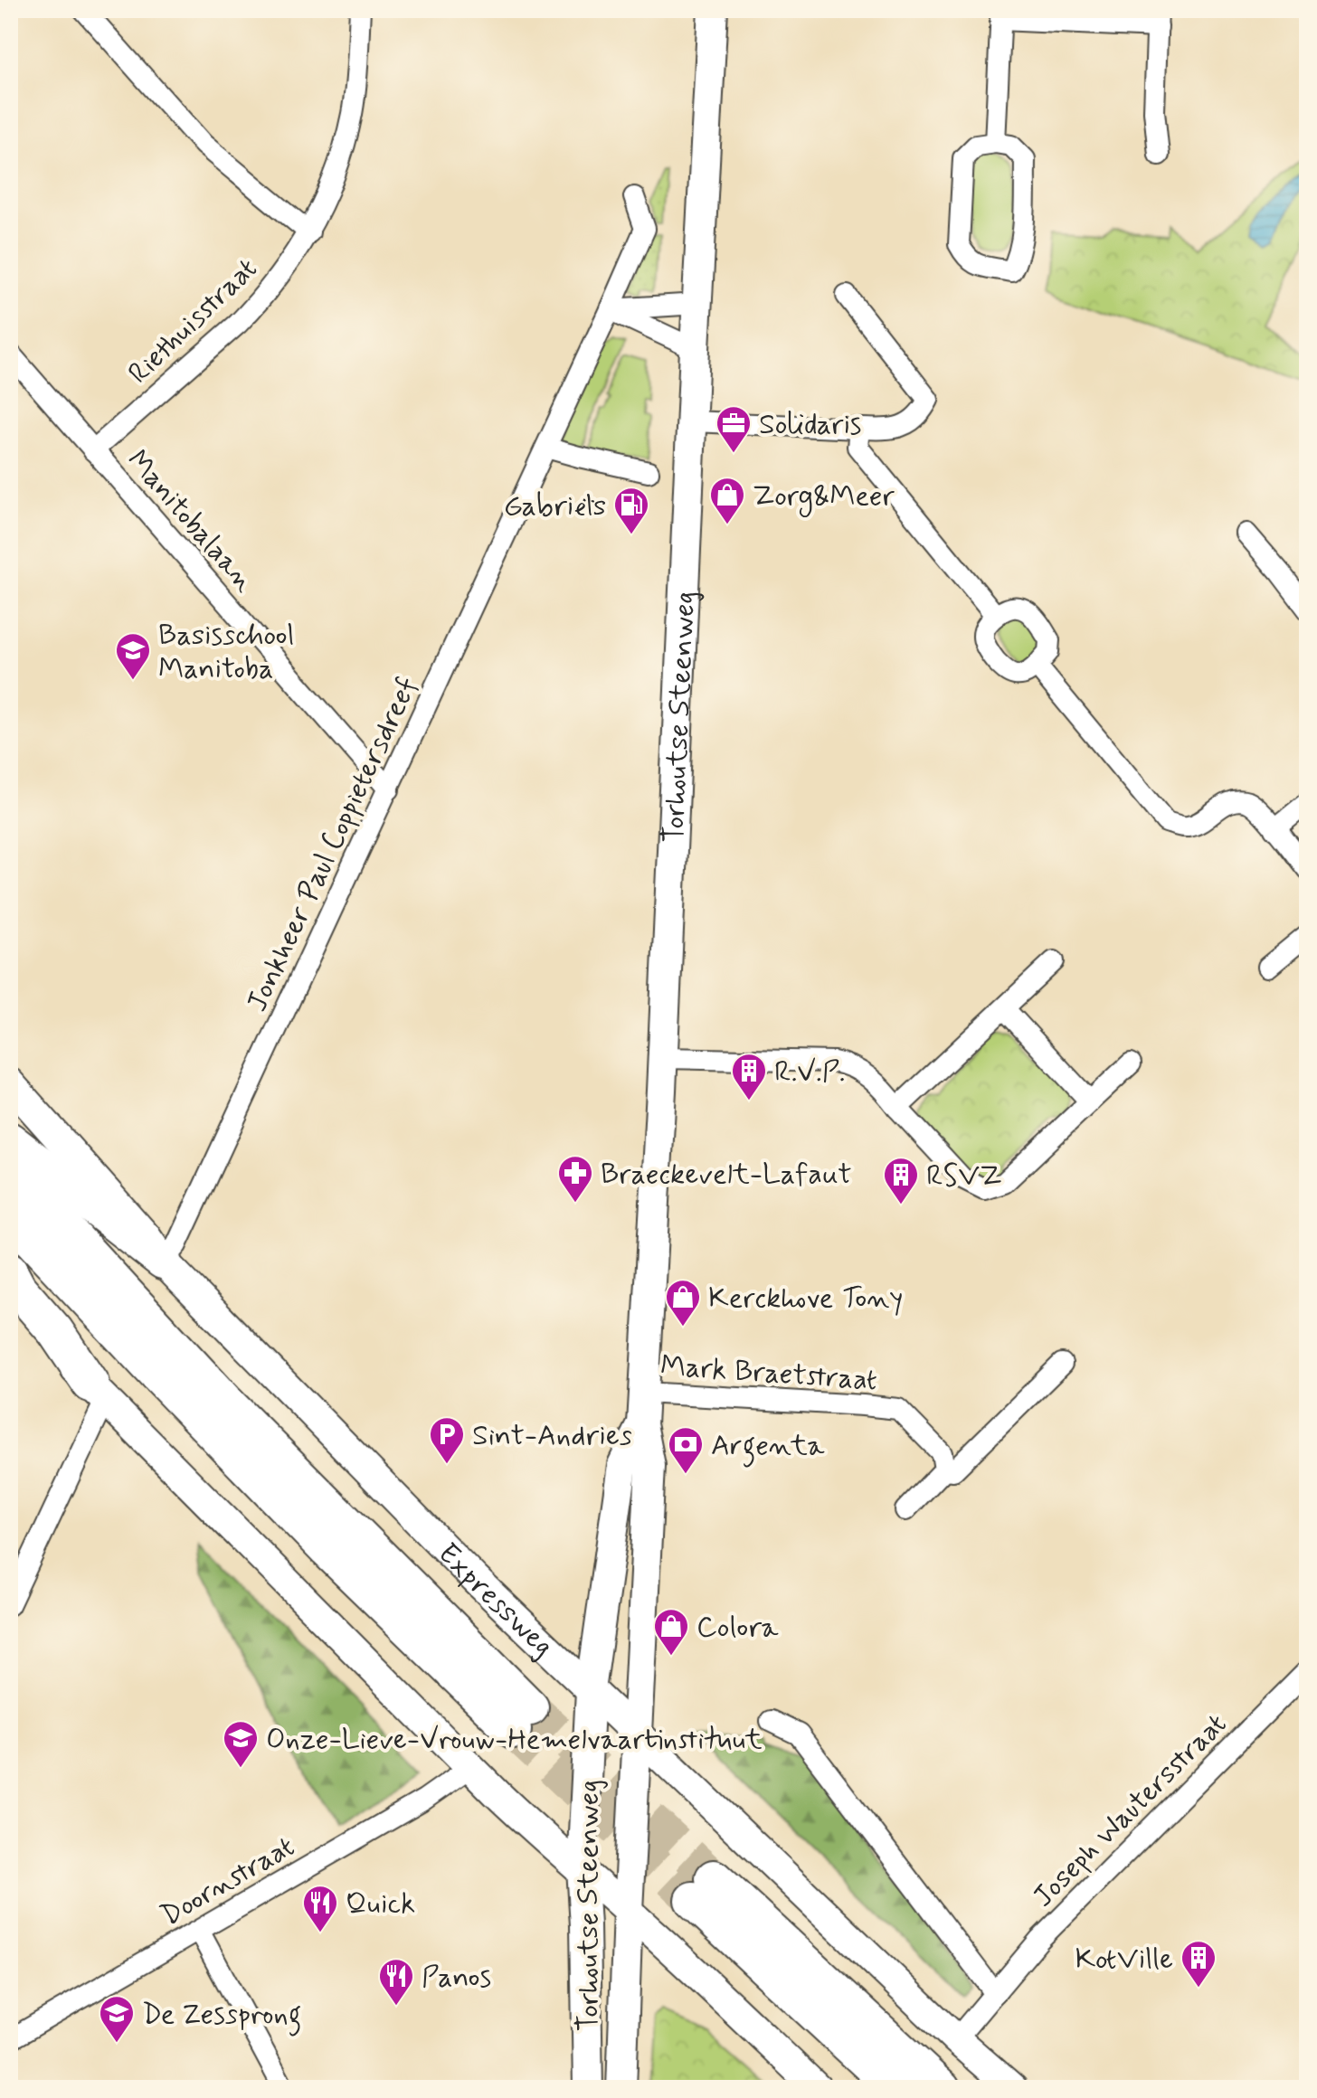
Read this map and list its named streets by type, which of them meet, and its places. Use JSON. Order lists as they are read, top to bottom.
{
  "streets": {
    "highway": ["Expressweg"],
    "main road": ["Torhoutse Steenweg"],
    "street": [
      "Riethuisstraat",
      "Manitobalaan",
      "Jonkheer Paul Coppietersdreef",
      "Mark Braetstraat",
      "Joseph Wautersstraat",
      "Doornstraat"
    ]
  },
  "crossings": [
    ["Riethuisstraat", "Manitobalaan"],
    ["Manitobalaan", "Jonkheer Paul Coppietersdreef"],
    ["Torhoutse Steenweg", "Mark Braetstraat"],
    ["Torhoutse Steenweg", "Expressweg"],
    ["Jonkheer Paul Coppietersdreef", "Expressweg"],
    ["Expressweg", "Joseph Wautersstraat"]
  ],
  "places": {
    "office": ["Solidaris"],
    "shop": ["Zorg&Meer", "Kerckhove Tony", "Colora"],
    "fuel station": ["Gabriëls"],
    "school or university": ["Basisschool Manitoba", "Onze-Lieve-Vrouw-Hemelvaartinstituut", "De Zessprong"],
    "building": ["R.V.P.", "RSVZ", "KotVille"],
    "pharmacy": ["Braeckevelt-Lafaut"],
    "parking": ["Sint-Andries"],
    "bank": ["Argenta"],
    "restaurant": ["Quick", "Panos"]
  }
}
